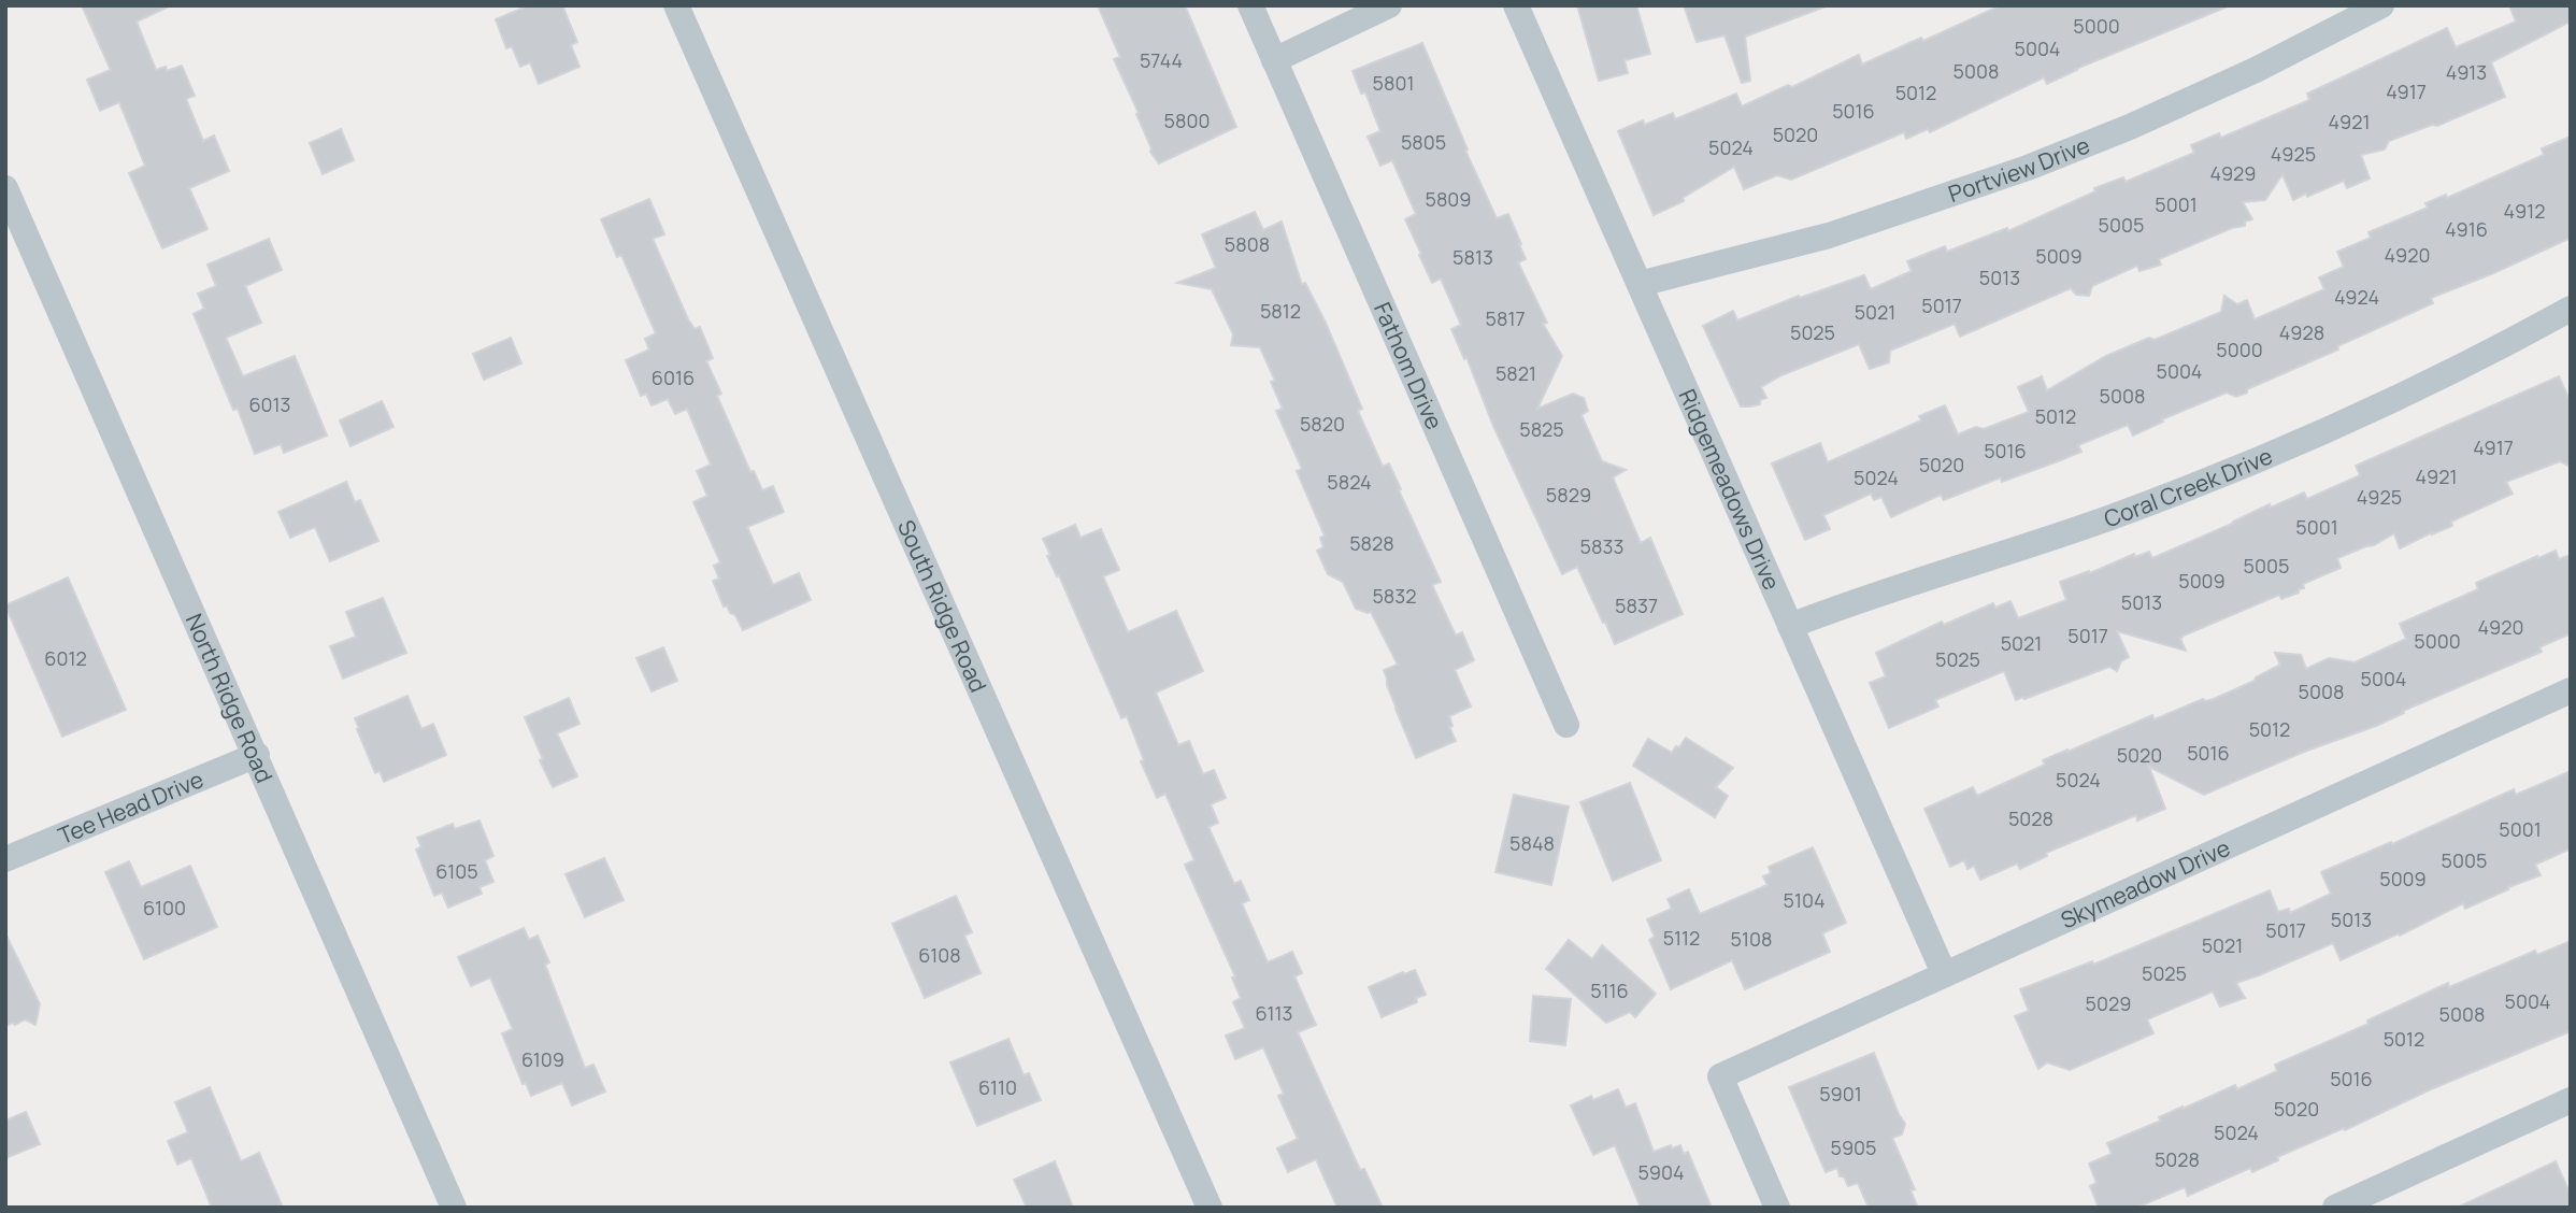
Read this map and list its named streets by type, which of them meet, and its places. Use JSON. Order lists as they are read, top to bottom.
{
  "streets": {
    "street": [
      "Portview Drive",
      "Fathom Drive",
      "Coral Creek Drive",
      "Ridgemeadows Drive",
      "South Ridge Road",
      "North Ridge Road",
      "Tee Head Drive",
      "Skymeadow Drive"
    ]
  },
  "crossings": [
    ["Portview Drive", "Ridgemeadows Drive"],
    ["Coral Creek Drive", "Ridgemeadows Drive"],
    ["Ridgemeadows Drive", "Skymeadow Drive"],
    ["North Ridge Road", "Tee Head Drive"]
  ],
  "house_numbers": [
    "5000",
    "5004",
    "5744",
    "5008",
    "4913",
    "5801",
    "4917",
    "5012",
    "5016",
    "5800",
    "4921",
    "5020",
    "5805",
    "5024",
    "4925",
    "4929",
    "5809",
    "5001",
    "4912",
    "5005",
    "4916",
    "5808",
    "4920",
    "5009",
    "5813",
    "5013",
    "4924",
    "5017",
    "5812",
    "5021",
    "5817",
    "5025",
    "4928",
    "5000",
    "5004",
    "5821",
    "6016",
    "5008",
    "6013",
    "5012",
    "5820",
    "5825",
    "4917",
    "5016",
    "5020",
    "4921",
    "5024",
    "5824",
    "5829",
    "4925",
    "5001",
    "5828",
    "5833",
    "5005",
    "5009",
    "5832",
    "5013",
    "5837",
    "4920",
    "5017",
    "5000",
    "5021",
    "6012",
    "5025",
    "5004",
    "5008",
    "5012",
    "5016",
    "5020",
    "5024",
    "5028",
    "5001",
    "5848",
    "5005",
    "6105",
    "5009",
    "5104",
    "6100",
    "5013",
    "5017",
    "5112",
    "5108",
    "5021",
    "6108",
    "5025",
    "5116",
    "5004",
    "5029",
    "6113",
    "5008",
    "5012",
    "6109",
    "5016",
    "6110",
    "5901",
    "5020",
    "5024",
    "5905",
    "5028",
    "5904"
  ]
}
